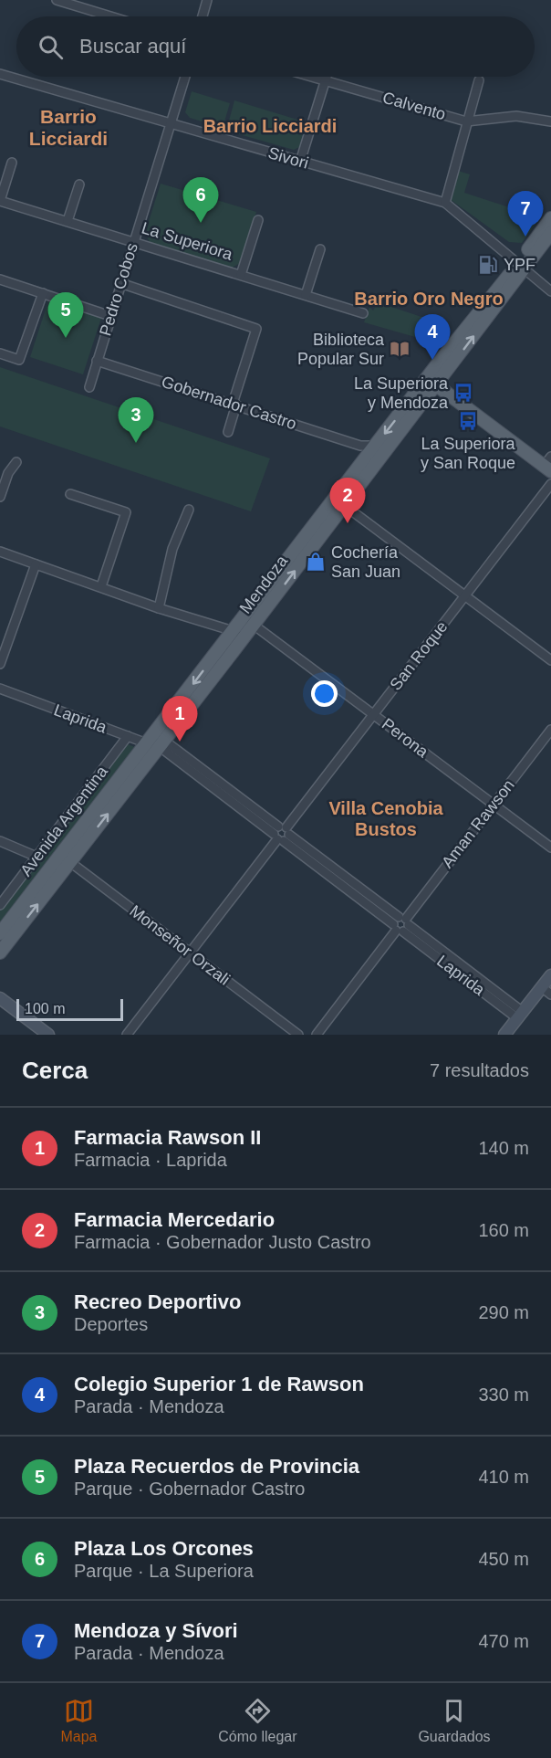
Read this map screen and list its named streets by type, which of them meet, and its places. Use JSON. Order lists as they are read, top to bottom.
{
  "streets": {
    "main road": ["Mendoza"],
    "street": [
      "Calvento",
      "Sivori",
      "La Superiora",
      "Pedro Cobos",
      "Gobernador Castro",
      "San Roque",
      "Laprida",
      "Perona",
      "Avenida Argentina",
      "Aman Rawson",
      "Monseñor Orzali"
    ]
  },
  "crossings": [
    ["Sivori", "Pedro Cobos"],
    ["Sivori", "Mendoza"],
    ["La Superiora", "Pedro Cobos"],
    ["Pedro Cobos", "Gobernador Castro"],
    ["Gobernador Castro", "Mendoza"],
    ["Mendoza", "Laprida"],
    ["Mendoza", "Perona"],
    ["Mendoza", "Monseñor Orzali"],
    ["San Roque", "Laprida"],
    ["San Roque", "Perona"],
    ["San Roque", "Monseñor Orzali"],
    ["Laprida", "Avenida Argentina"],
    ["Laprida", "Aman Rawson"],
    ["Perona", "Aman Rawson"]
  ],
  "districts": [
    "Barrio Licciardi",
    "Barrio Licciardi",
    "Barrio Oro Negro",
    "Villa Cenobia Bustos"
  ],
  "places": {
    "fuel station": ["YPF"],
    "library": ["Biblioteca Popular Sur"],
    "bus stop": ["La Superiora y Mendoza", "La Superiora y San Roque"],
    "shop": ["Cochería San Juan"]
  },
  "scale_bar": "100 m",
  "page": {
    "search": "Buscar aquí",
    "pins": [
      "6",
      "7",
      "5",
      "4",
      "3",
      "2",
      "1"
    ],
    "scale": "100 m",
    "heading": ["Cerca", "7 resultados"],
    "list": [
      {
        "mark": "1",
        "name": "Farmacia Rawson II",
        "note": "Farmacia · Laprida",
        "value": "140 m"
      },
      {
        "mark": "2",
        "name": "Farmacia Mercedario",
        "note": "Farmacia · Gobernador Justo Castro",
        "value": "160 m"
      },
      {
        "mark": "3",
        "name": "Recreo Deportivo",
        "note": "Deportes",
        "value": "290 m"
      },
      {
        "mark": "4",
        "name": "Colegio Superior 1 de Rawson",
        "note": "Parada · Mendoza",
        "value": "330 m"
      },
      {
        "mark": "5",
        "name": "Plaza Recuerdos de Provincia",
        "note": "Parque · Gobernador Castro",
        "value": "410 m"
      },
      {
        "mark": "6",
        "name": "Plaza Los Orcones",
        "note": "Parque · La Superiora",
        "value": "450 m"
      },
      {
        "mark": "7",
        "name": "Mendoza y Sívori",
        "note": "Parada · Mendoza",
        "value": "470 m"
      }
    ],
    "nav": ["Mapa", "Cómo llegar", "Guardados"]
  }
}
